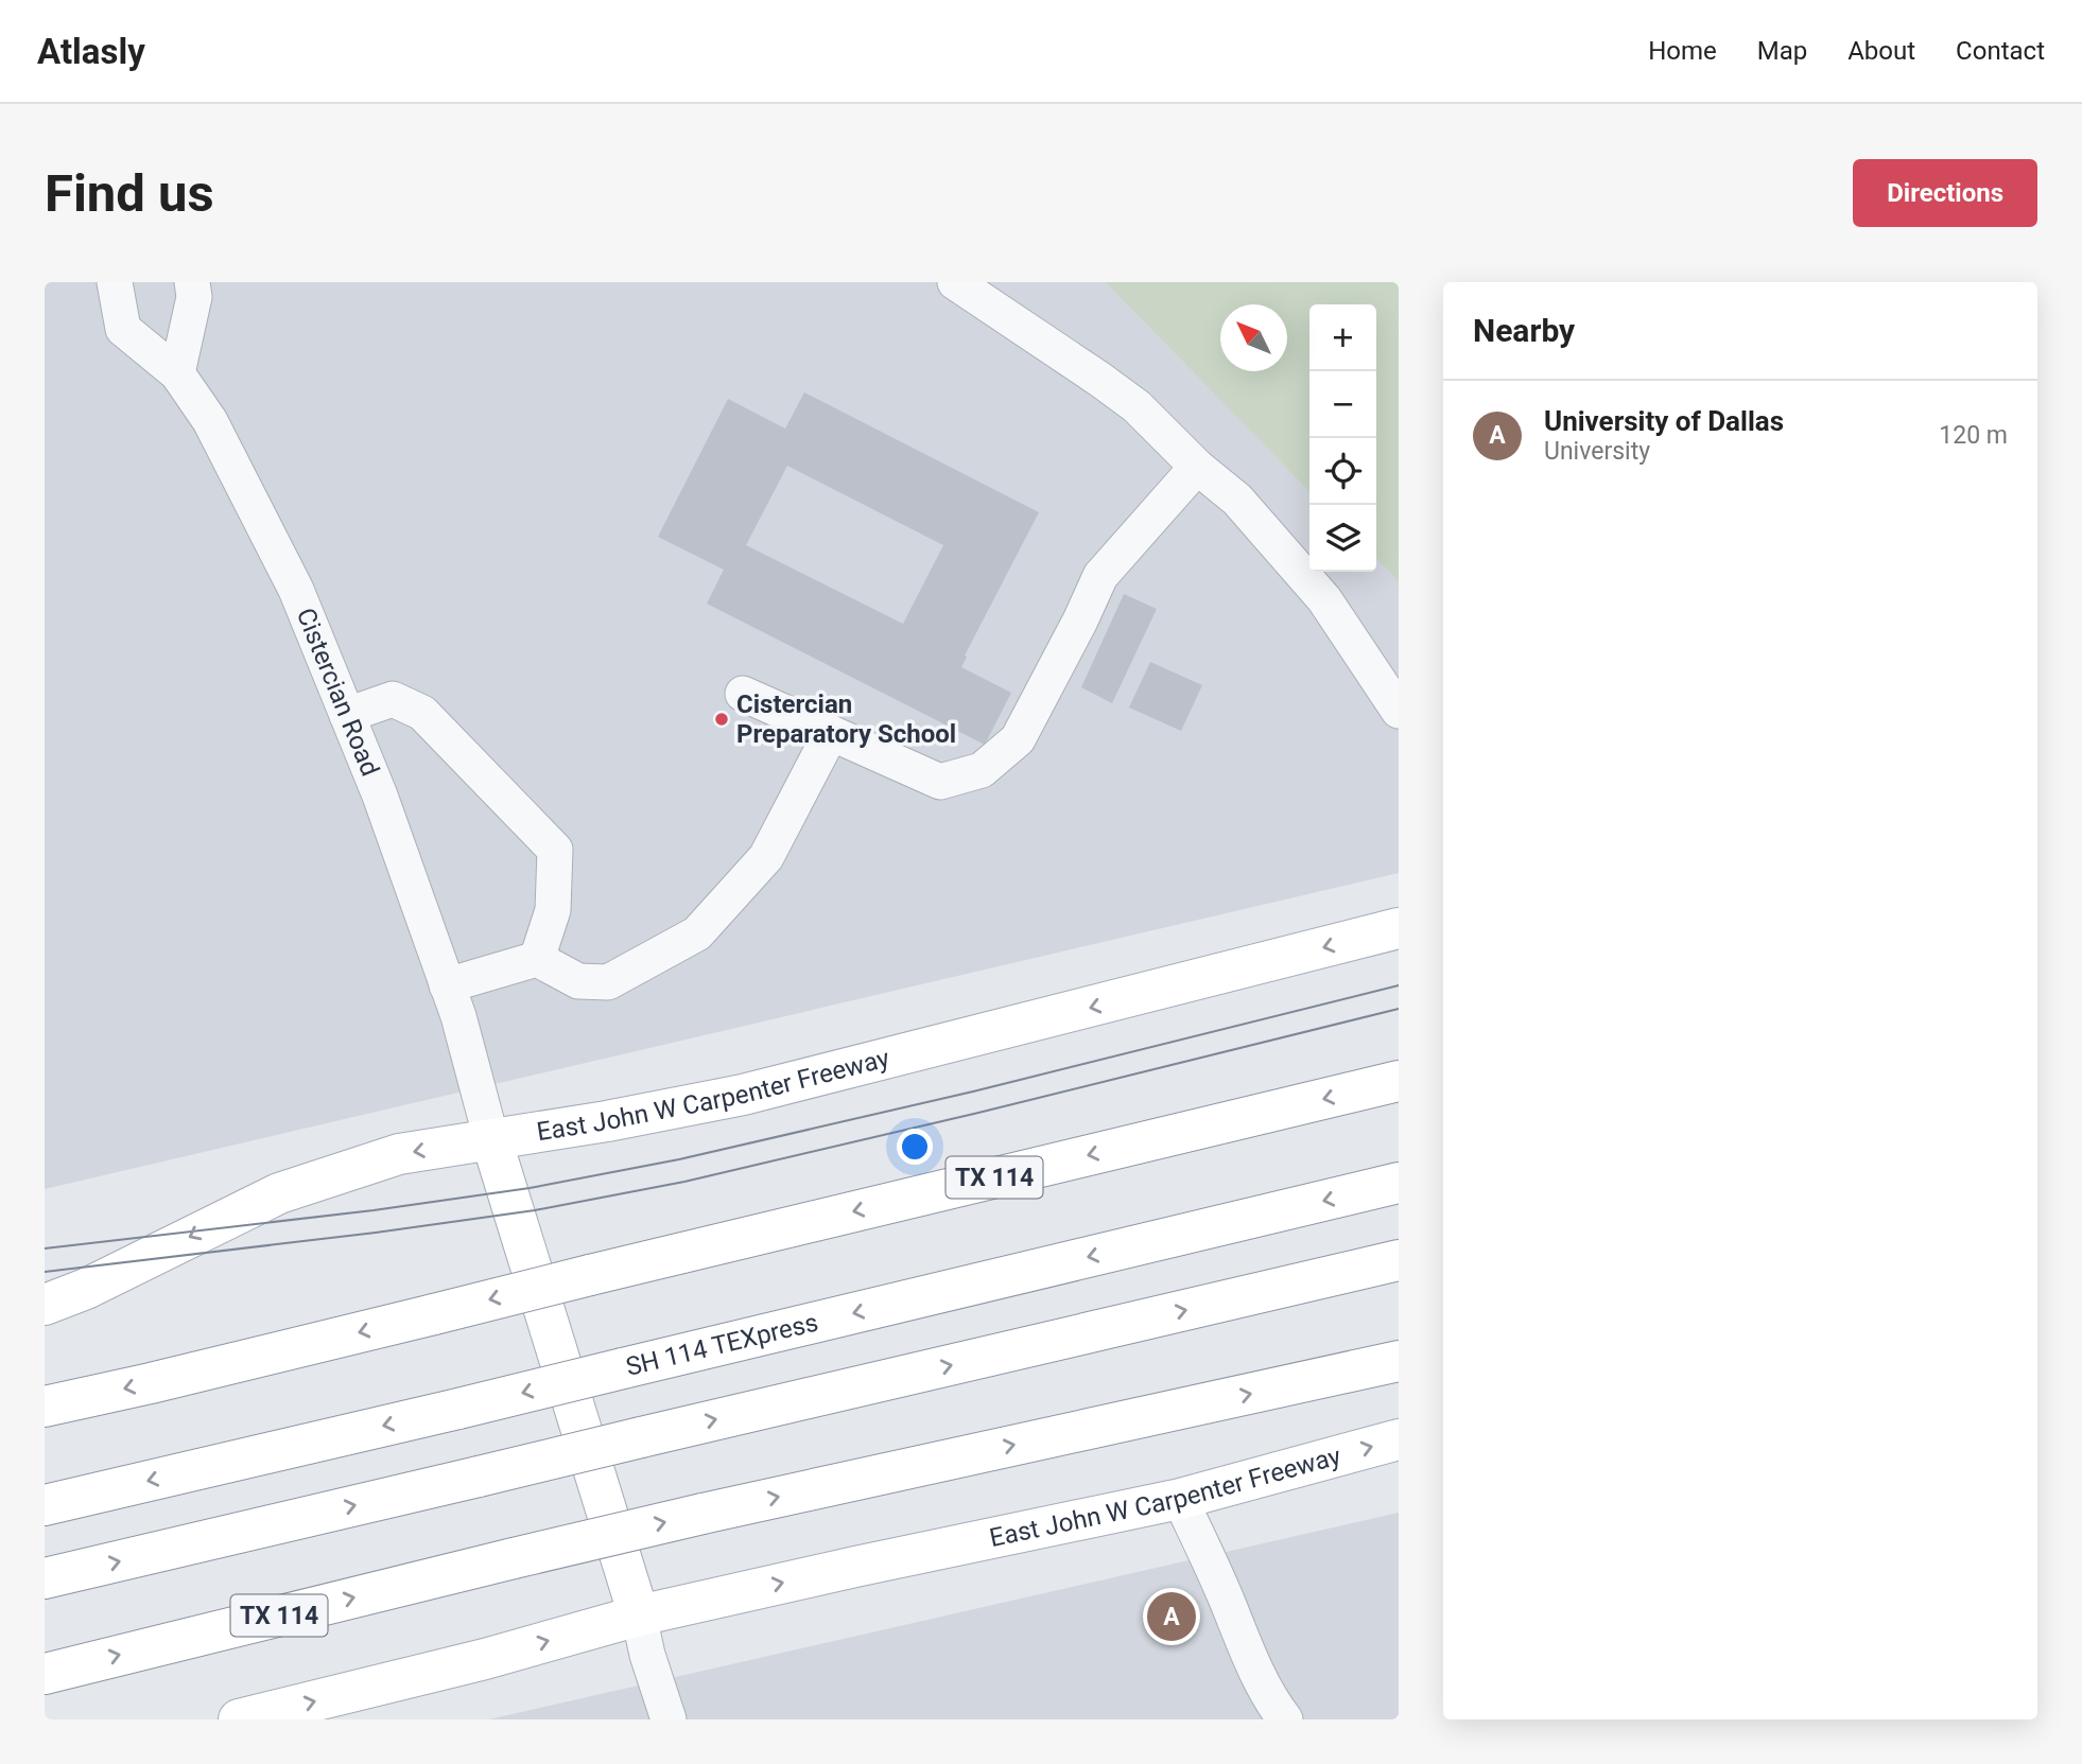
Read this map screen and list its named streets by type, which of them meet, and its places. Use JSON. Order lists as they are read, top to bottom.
{
  "streets": {
    "main road": ["East John W Carpenter Freeway", "TX 114", "SH 114 TEXpress"],
    "street": ["Cistercian Road"]
  },
  "crossings": [
    ["Cistercian Road", "East John W Carpenter Freeway"]
  ],
  "places": ["Cistercian Preparatory School"],
  "north": "top left",
  "page": {
    "header": "Atlasly",
    "nav": [
      "Home",
      "Map",
      "About",
      "Contact"
    ],
    "buttons": "Directions",
    "title": "Find us",
    "heading": "Nearby",
    "map_buttons": ["+", "−"],
    "list": [
      {
        "mark": "A",
        "name": "University of Dallas",
        "note": "University",
        "value": "120 m"
      }
    ],
    "pins": "A"
  }
}
